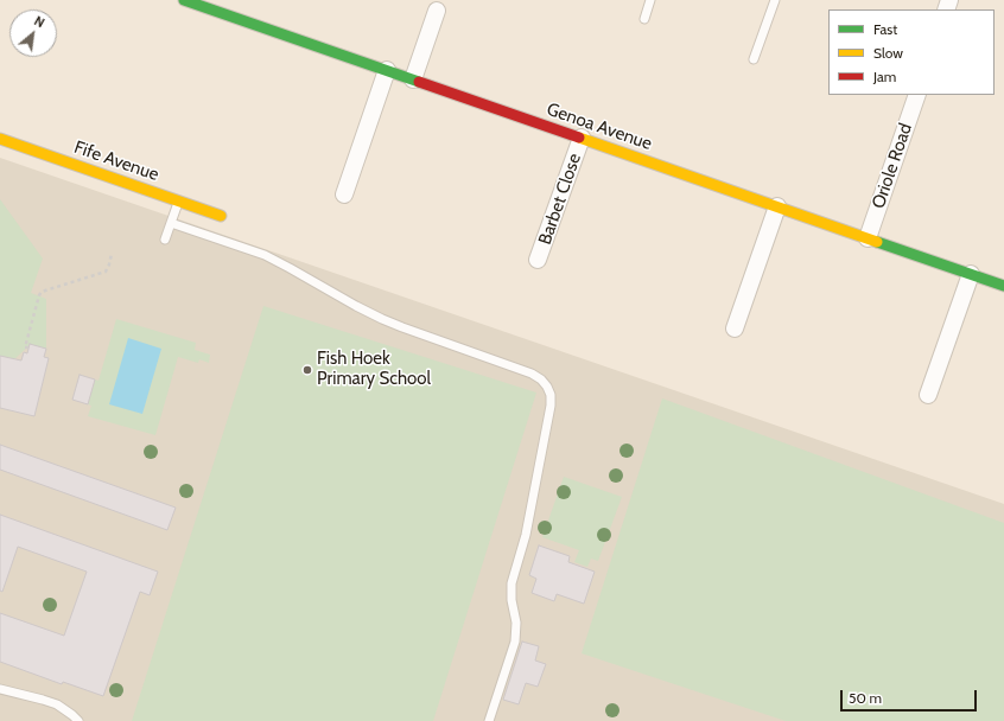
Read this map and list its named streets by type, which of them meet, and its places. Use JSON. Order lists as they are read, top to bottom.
{
  "streets": {
    "street": [
      "Genoa Avenue",
      "Fife Avenue",
      "Oriole Road",
      "Barbet Close"
    ]
  },
  "crossings": [
    ["Genoa Avenue", "Oriole Road"],
    ["Genoa Avenue", "Barbet Close"]
  ],
  "places": ["Fish Hoek Primary School"],
  "legend": ["Fast", "Slow", "Jam"],
  "scale_bar": "50 m",
  "north": "top right"
}
